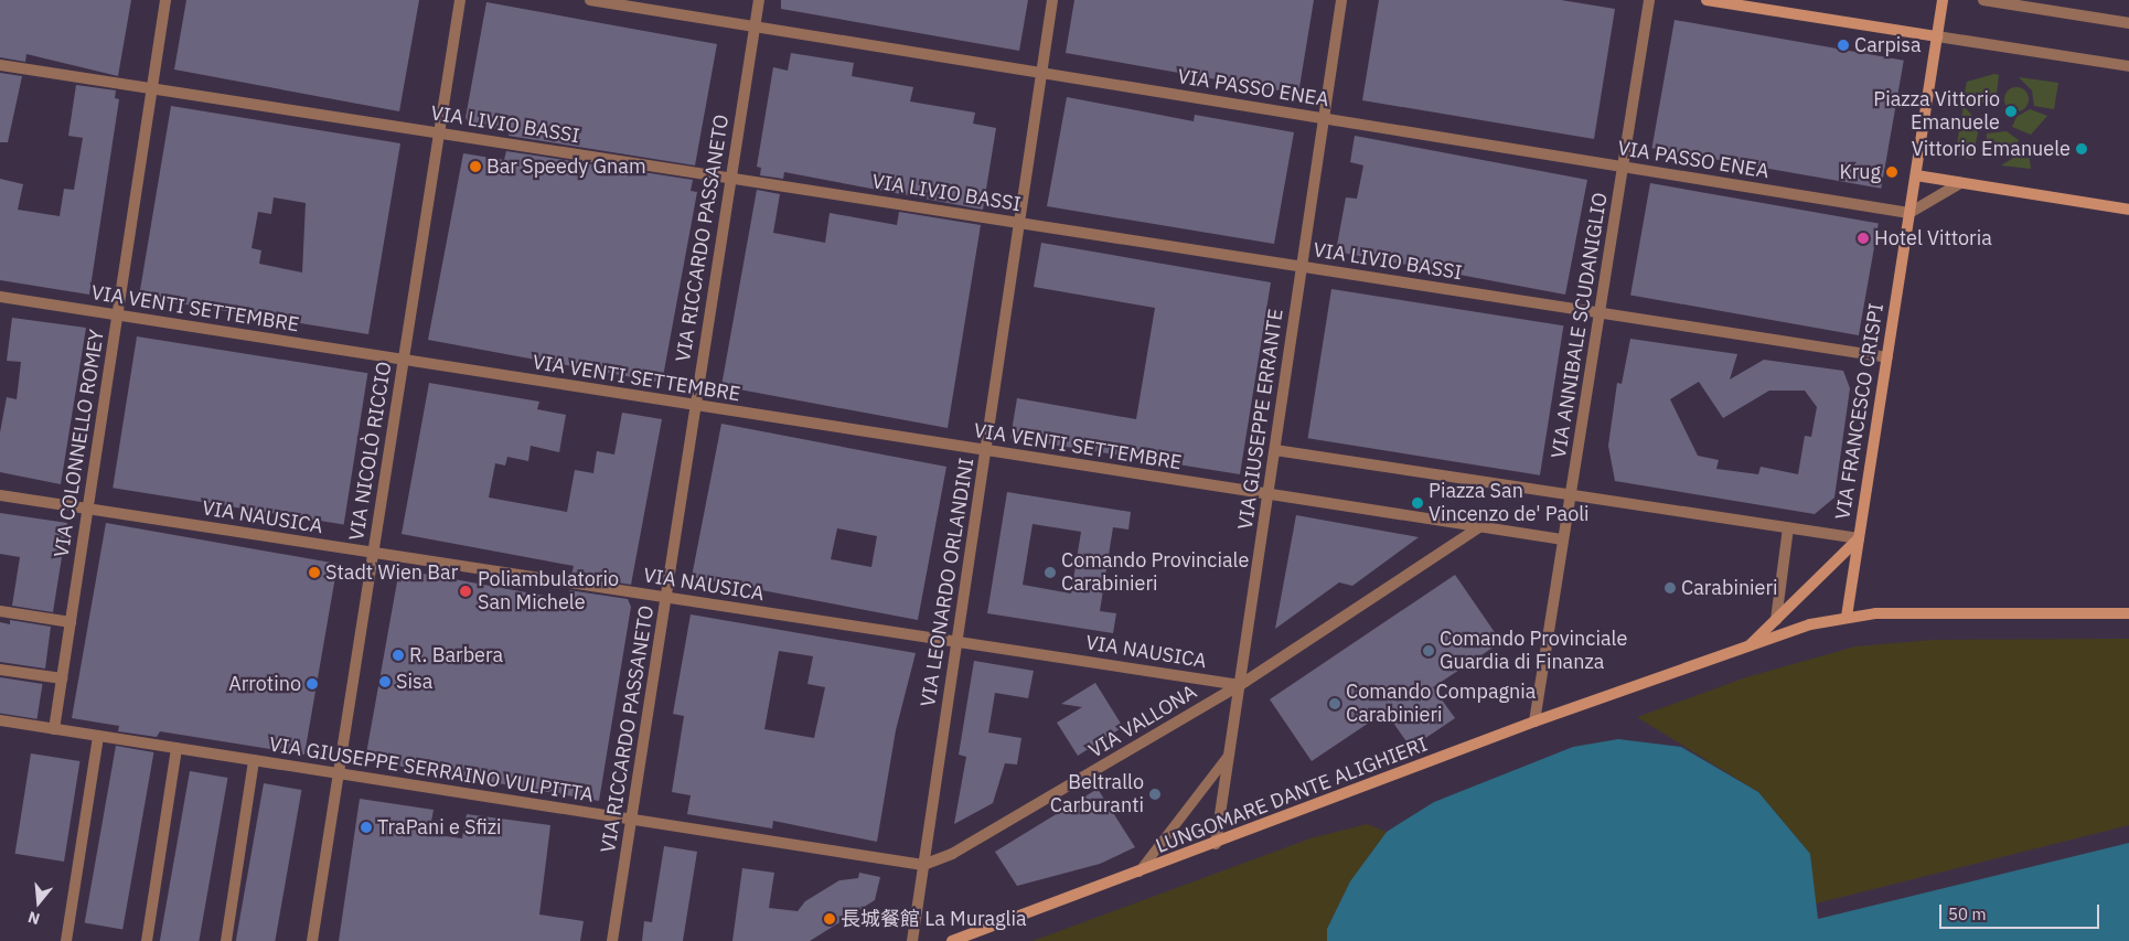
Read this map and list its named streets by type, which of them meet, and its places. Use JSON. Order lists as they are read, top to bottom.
{
  "streets": {
    "main road": ["VIA FRANCESCO CRISPI", "LUNGOMARE DANTE ALIGHIERI"],
    "street": [
      "VIA PASSO ENEA",
      "VIA LIVIO BASSI",
      "VIA RICCARDO PASSANETO",
      "VIA VENTI SETTEMBRE",
      "VIA ANNIBALE SCUDANIGLIO",
      "VIA GIUSEPPE ERRANTE",
      "VIA COLONNELLO ROMEY",
      "VIA NICOLÒ RICCIO",
      "VIA NAUSICA",
      "VIA LEONARDO ORLANDINI",
      "VIA VALLONA",
      "VIA GIUSEPPE SERRAINO VULPITTA"
    ]
  },
  "crossings": [
    ["VIA PASSO ENEA", "VIA RICCARDO PASSANETO"],
    ["VIA PASSO ENEA", "VIA ANNIBALE SCUDANIGLIO"],
    ["VIA PASSO ENEA", "VIA FRANCESCO CRISPI"],
    ["VIA PASSO ENEA", "VIA GIUSEPPE ERRANTE"],
    ["VIA PASSO ENEA", "VIA LEONARDO ORLANDINI"],
    ["VIA LIVIO BASSI", "VIA RICCARDO PASSANETO"],
    ["VIA LIVIO BASSI", "VIA ANNIBALE SCUDANIGLIO"],
    ["VIA LIVIO BASSI", "VIA FRANCESCO CRISPI"],
    ["VIA LIVIO BASSI", "VIA GIUSEPPE ERRANTE"],
    ["VIA LIVIO BASSI", "VIA COLONNELLO ROMEY"],
    ["VIA LIVIO BASSI", "VIA NICOLÒ RICCIO"],
    ["VIA LIVIO BASSI", "VIA LEONARDO ORLANDINI"],
    ["VIA RICCARDO PASSANETO", "VIA VENTI SETTEMBRE"],
    ["VIA RICCARDO PASSANETO", "VIA NAUSICA"],
    ["VIA RICCARDO PASSANETO", "VIA GIUSEPPE SERRAINO VULPITTA"],
    ["VIA VENTI SETTEMBRE", "VIA ANNIBALE SCUDANIGLIO"],
    ["VIA VENTI SETTEMBRE", "VIA GIUSEPPE ERRANTE"],
    ["VIA VENTI SETTEMBRE", "VIA COLONNELLO ROMEY"],
    ["VIA VENTI SETTEMBRE", "VIA NICOLÒ RICCIO"],
    ["VIA VENTI SETTEMBRE", "VIA LEONARDO ORLANDINI"],
    ["VIA VENTI SETTEMBRE", "VIA VALLONA"],
    ["VIA ANNIBALE SCUDANIGLIO", "LUNGOMARE DANTE ALIGHIERI"],
    ["VIA FRANCESCO CRISPI", "LUNGOMARE DANTE ALIGHIERI"],
    ["VIA GIUSEPPE ERRANTE", "VIA NAUSICA"],
    ["VIA GIUSEPPE ERRANTE", "VIA VALLONA"],
    ["VIA GIUSEPPE ERRANTE", "LUNGOMARE DANTE ALIGHIERI"],
    ["VIA COLONNELLO ROMEY", "VIA NAUSICA"],
    ["VIA COLONNELLO ROMEY", "VIA GIUSEPPE SERRAINO VULPITTA"],
    ["VIA NICOLÒ RICCIO", "VIA NAUSICA"],
    ["VIA NICOLÒ RICCIO", "VIA GIUSEPPE SERRAINO VULPITTA"],
    ["VIA NAUSICA", "VIA LEONARDO ORLANDINI"],
    ["VIA NAUSICA", "VIA VALLONA"],
    ["VIA LEONARDO ORLANDINI", "VIA VALLONA"],
    ["VIA LEONARDO ORLANDINI", "VIA GIUSEPPE SERRAINO VULPITTA"],
    ["VIA VALLONA", "VIA GIUSEPPE SERRAINO VULPITTA"]
  ],
  "places": [
    "Carpisa",
    "Piazza Vittorio Emanuele",
    "Vittorio Emanuele",
    "Bar Speedy Gnam",
    "Krug",
    "Hotel Vittoria",
    "Piazza San Vincenzo de' Paoli",
    "Stadt Wien Bar",
    "Comando Provinciale Carabinieri",
    "Carabinieri",
    "Poliambulatorio San Michele",
    "Comando Provinciale Guardia di Finanza",
    "R. Barbera",
    "Sisa",
    "Arrotino",
    "Comando Compagnia Carabinieri",
    "Beltrallo Carburanti",
    "TraPani e Sfizi",
    "長城餐館 La Muraglia"
  ],
  "scale_bar": "50 m",
  "north": "bottom"
}
